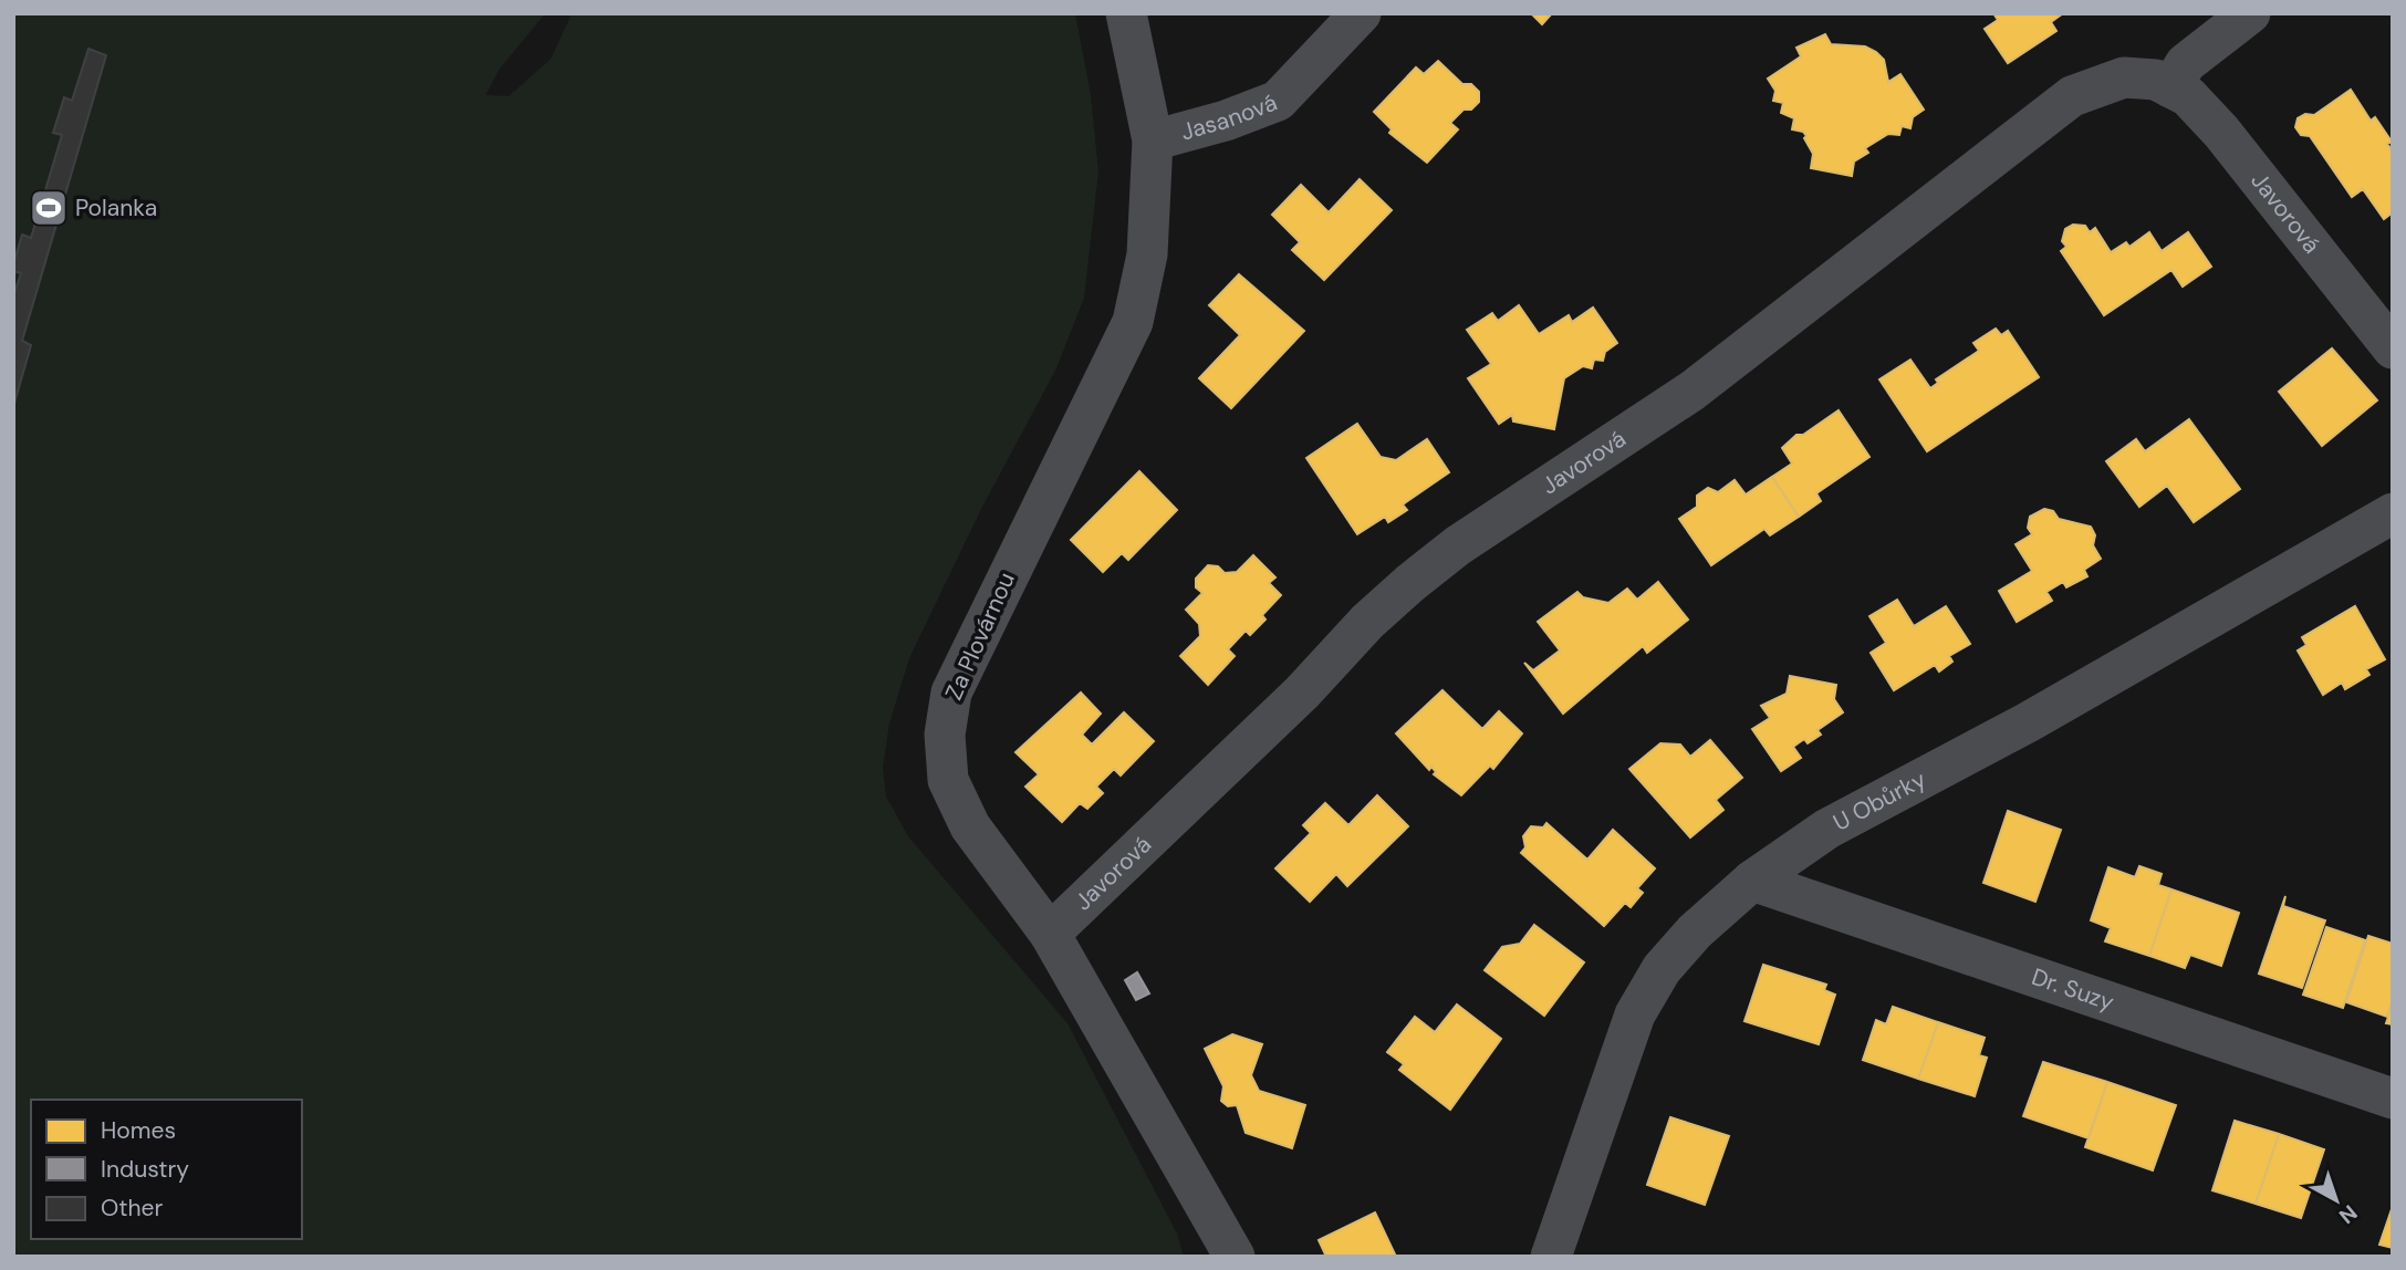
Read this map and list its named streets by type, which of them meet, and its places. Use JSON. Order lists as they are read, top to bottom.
{
  "streets": {
    "street": [
      "Jasanová",
      "Javorová",
      "Za Plovárnou",
      "U Obůrky",
      "Dr. Suzy"
    ]
  },
  "crossings": [
    ["Jasanová", "Za Plovárnou"],
    ["Javorová", "Za Plovárnou"],
    ["U Obůrky", "Dr. Suzy"]
  ],
  "places": {
    "sports": ["Polanka"]
  },
  "legend": ["Homes", "Industry", "Other"],
  "north": "bottom right"
}
